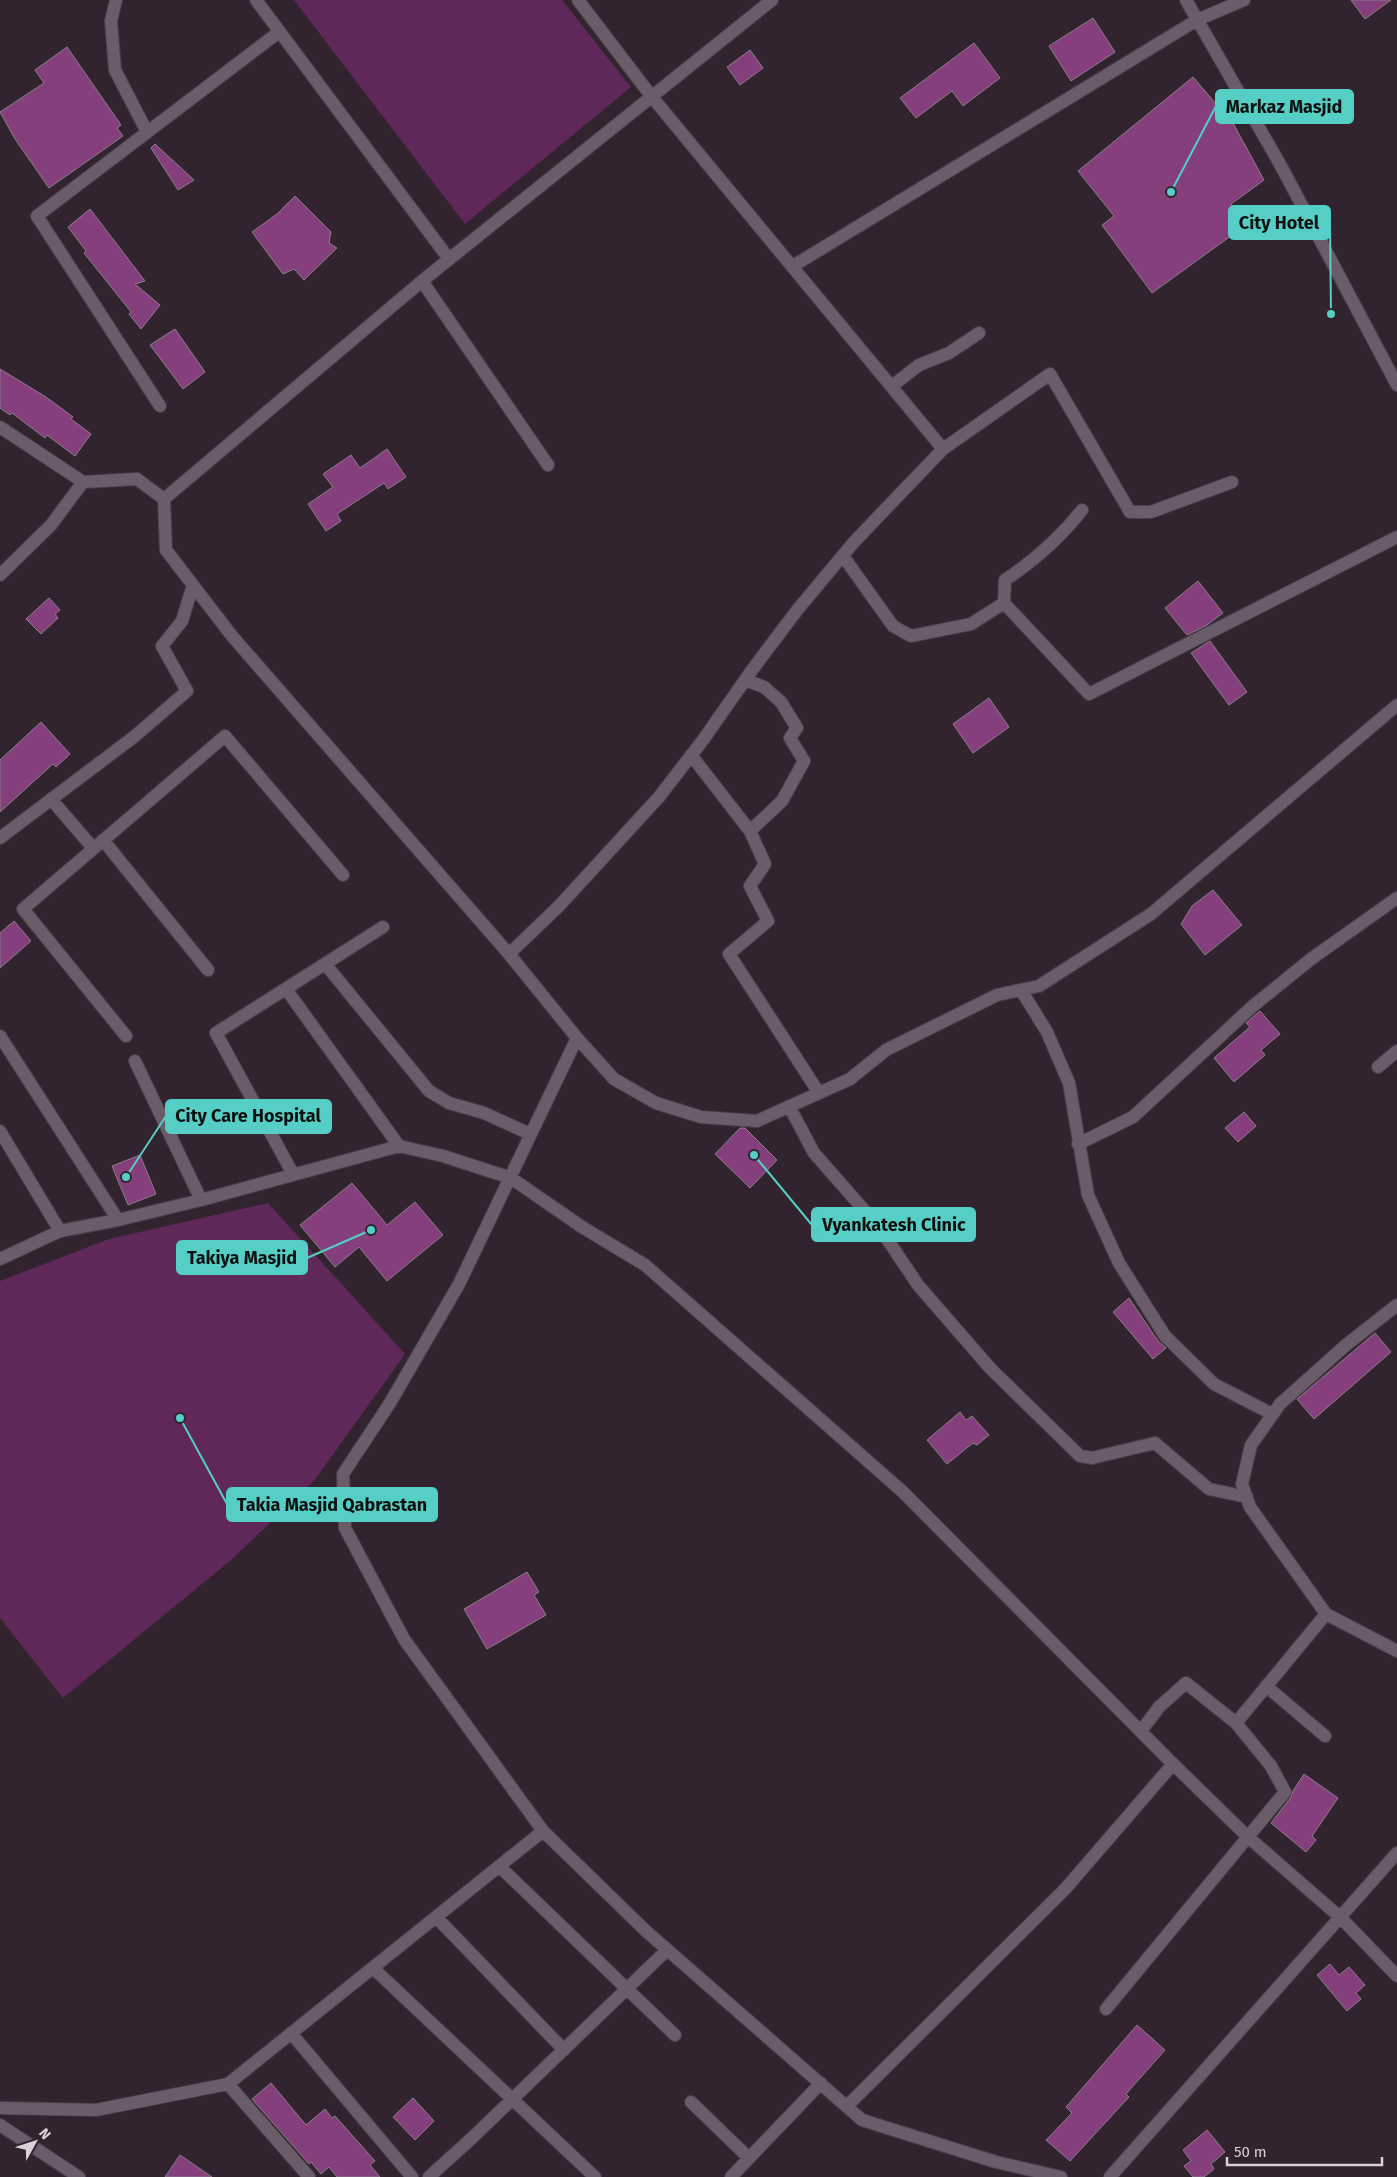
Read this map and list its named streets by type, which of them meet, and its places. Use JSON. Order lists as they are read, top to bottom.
{
  "places": [
    "Markaz Masjid",
    "City Hotel",
    "Vyankatesh Clinic",
    "City Care Hospital",
    "Takiya Masjid",
    "Takia Masjid Qabrastan"
  ],
  "scale_bar": "50 m",
  "north": "top right"
}
